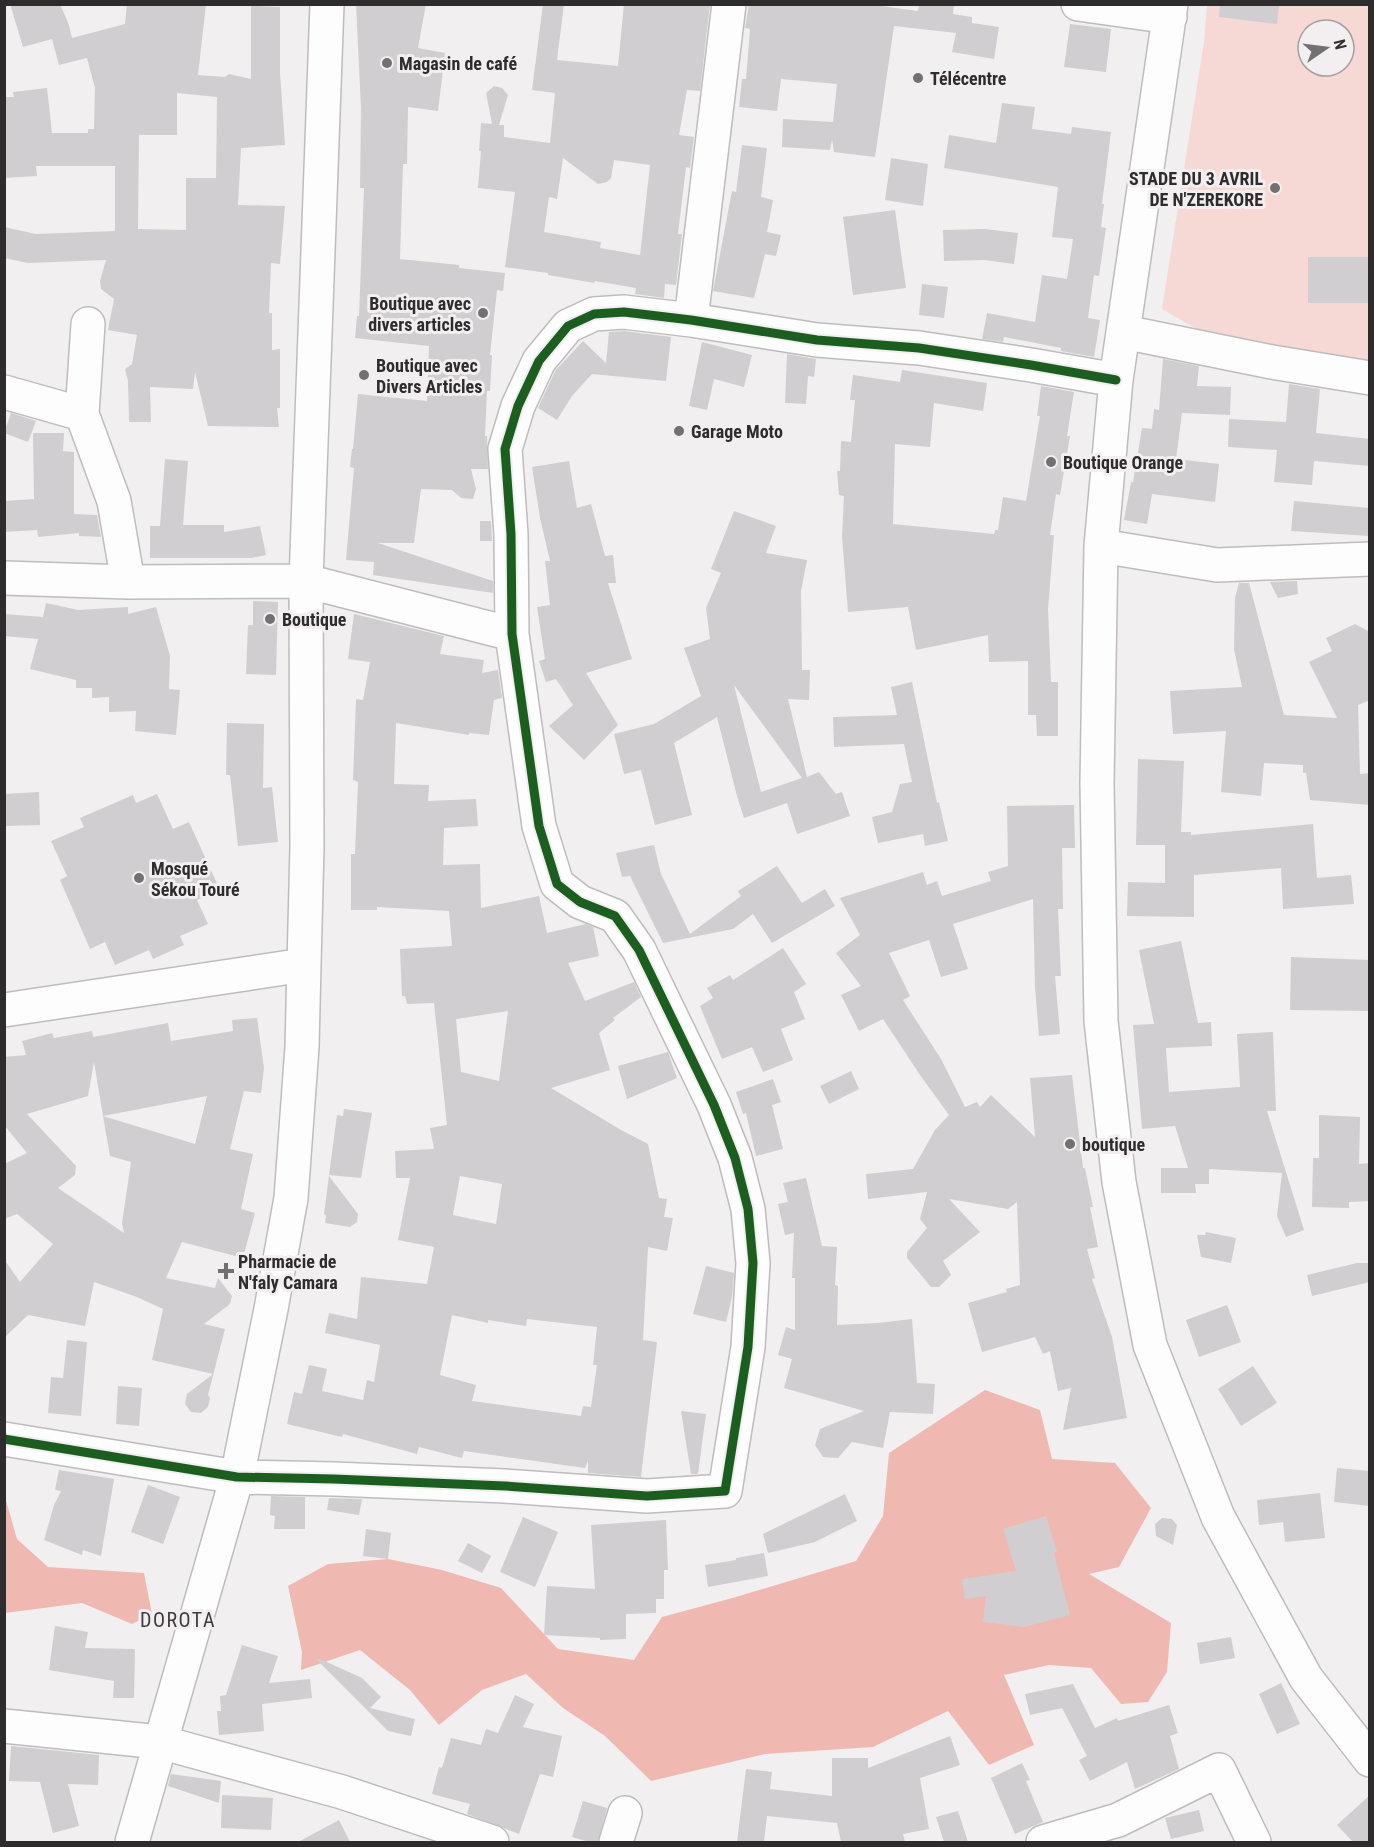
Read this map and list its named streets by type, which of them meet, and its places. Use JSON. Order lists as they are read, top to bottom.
{
  "districts": ["DOROTA"],
  "places": {
    "other": [
      "Magasin de café",
      "Télécentre",
      "STADE DU 3 AVRIL DE N'ZEREKORE",
      "Boutique avec divers articles",
      "Boutique avec Divers Articles",
      "Garage Moto",
      "Boutique Orange",
      "Boutique",
      "Mosqué Sékou Touré",
      "boutique"
    ],
    "health": ["Pharmacie de N'faly Camara"]
  },
  "north": "right"
}
